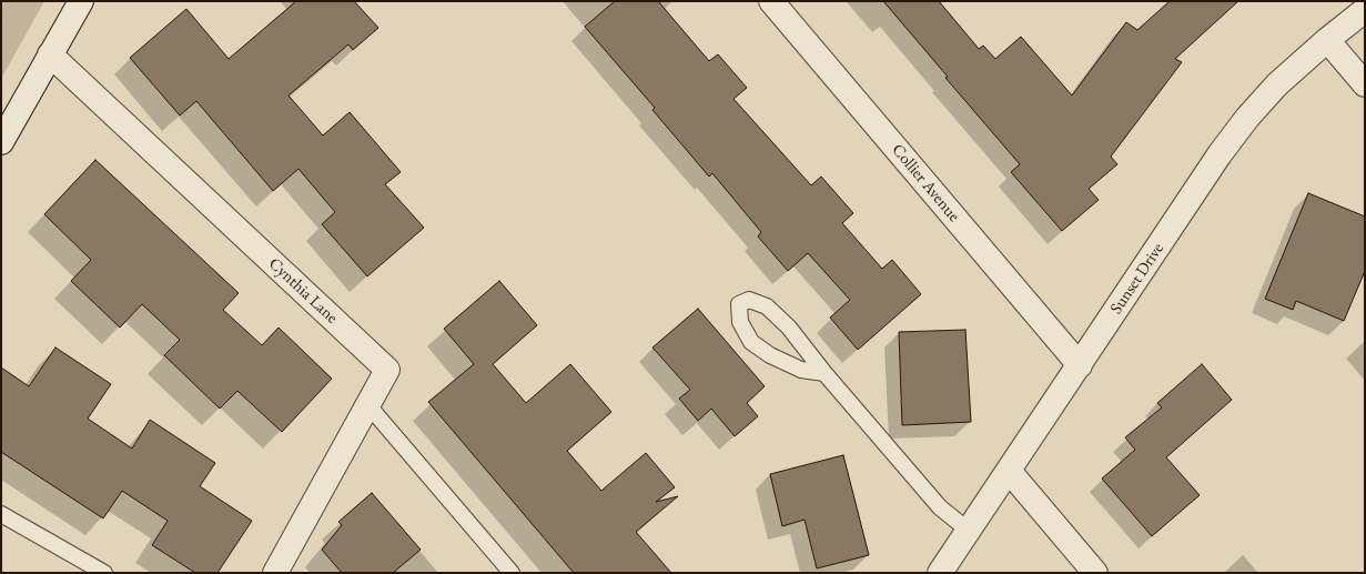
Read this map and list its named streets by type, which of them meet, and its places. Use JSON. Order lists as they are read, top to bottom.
{
  "streets": {
    "street": ["Collier Avenue", "Sunset Drive", "Cynthia Lane"]
  },
  "crossings": [
    ["Collier Avenue", "Sunset Drive"]
  ]
}
